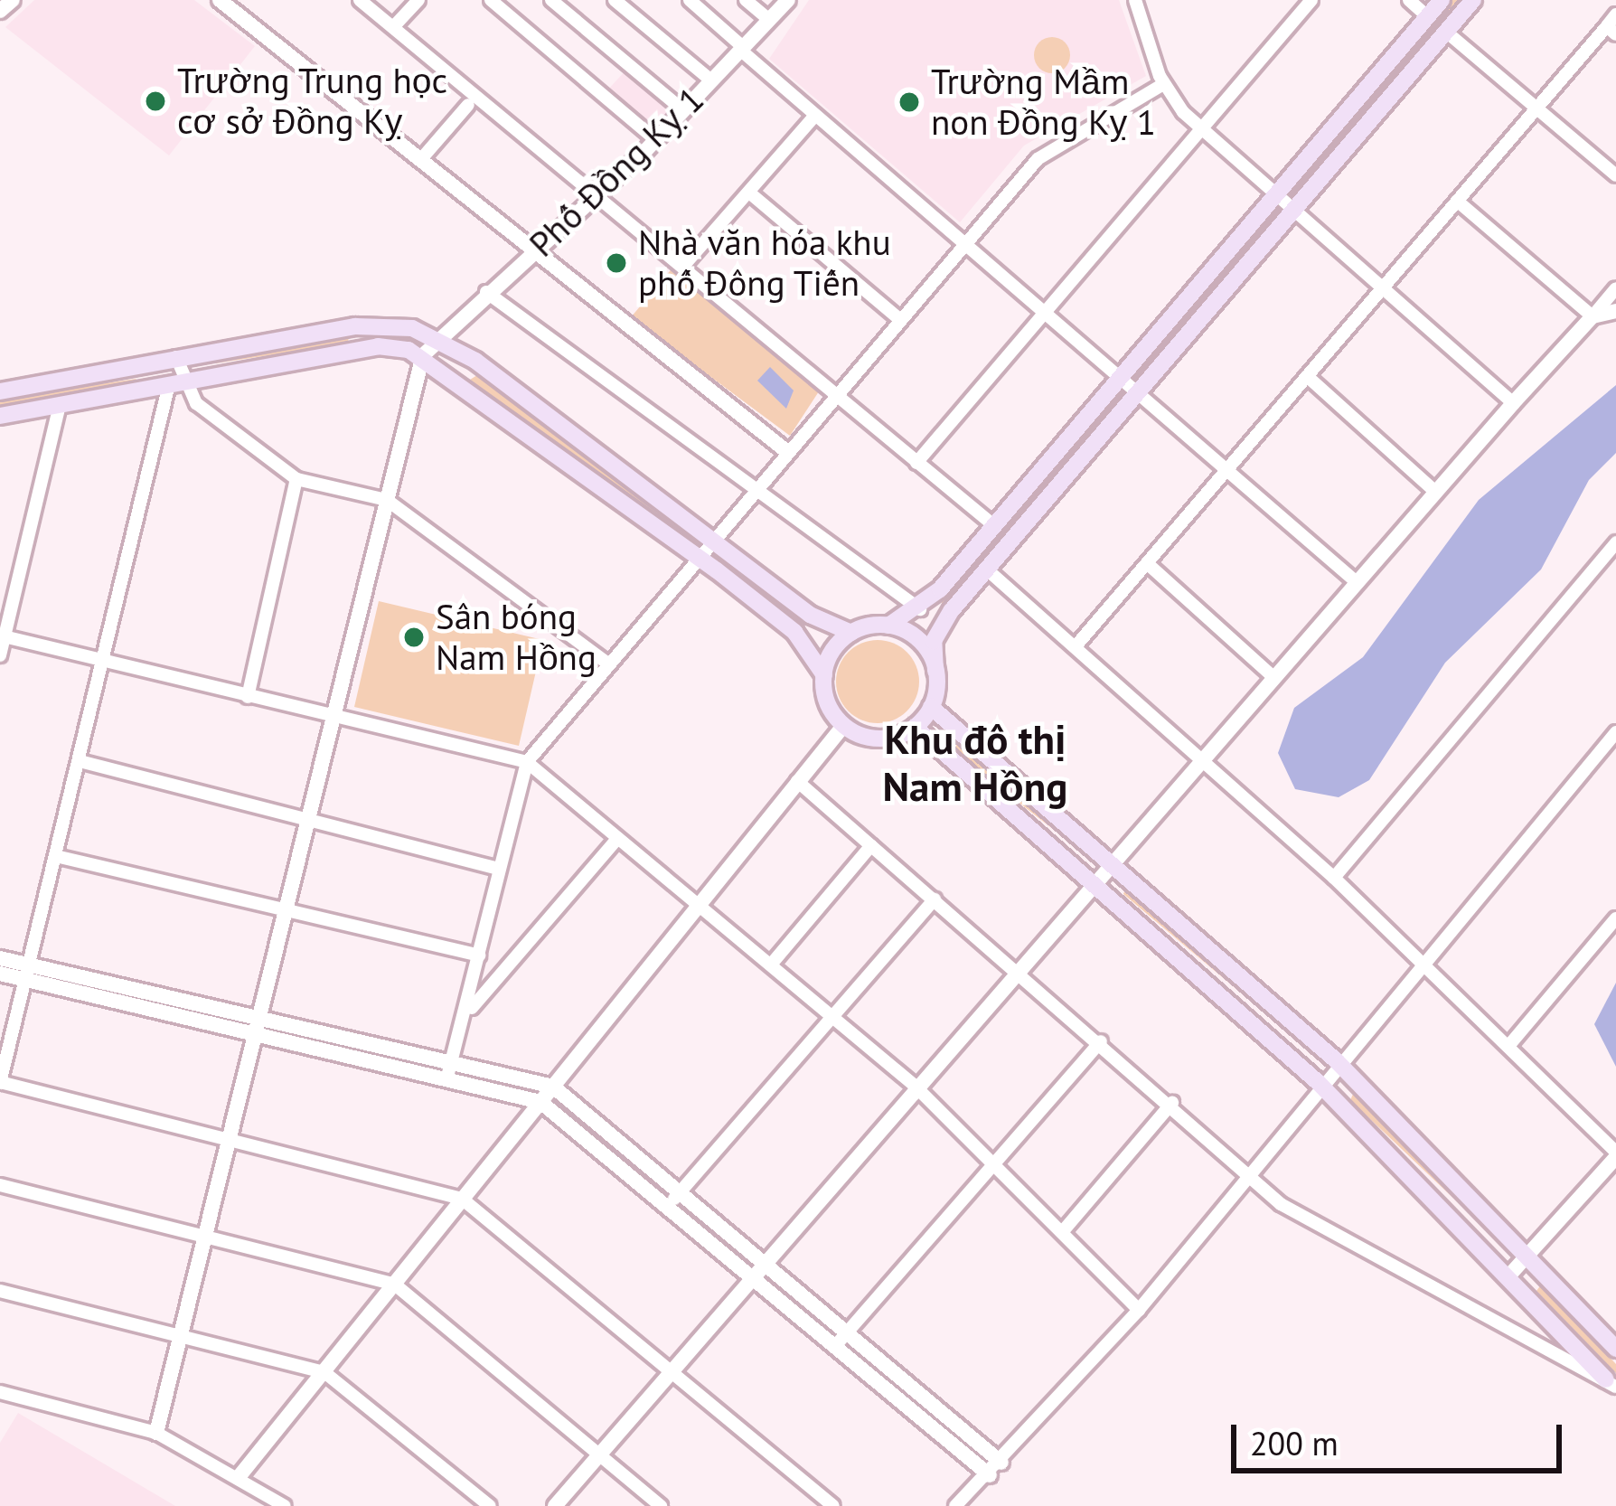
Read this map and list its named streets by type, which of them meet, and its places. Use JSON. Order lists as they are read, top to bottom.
{
  "streets": {
    "street": ["Phố Đồng Kỵ 1"]
  },
  "districts": ["Khu đô thị Nam Hồng"],
  "places": [
    "Trường Trung học cơ sở Đồng Kỵ",
    "Trường Mầm non Đồng Kỵ 1",
    "Nhà văn hóa khu phố Đông Tiến",
    "Sân bóng Nam Hồng"
  ],
  "scale_bar": "200 m"
}
